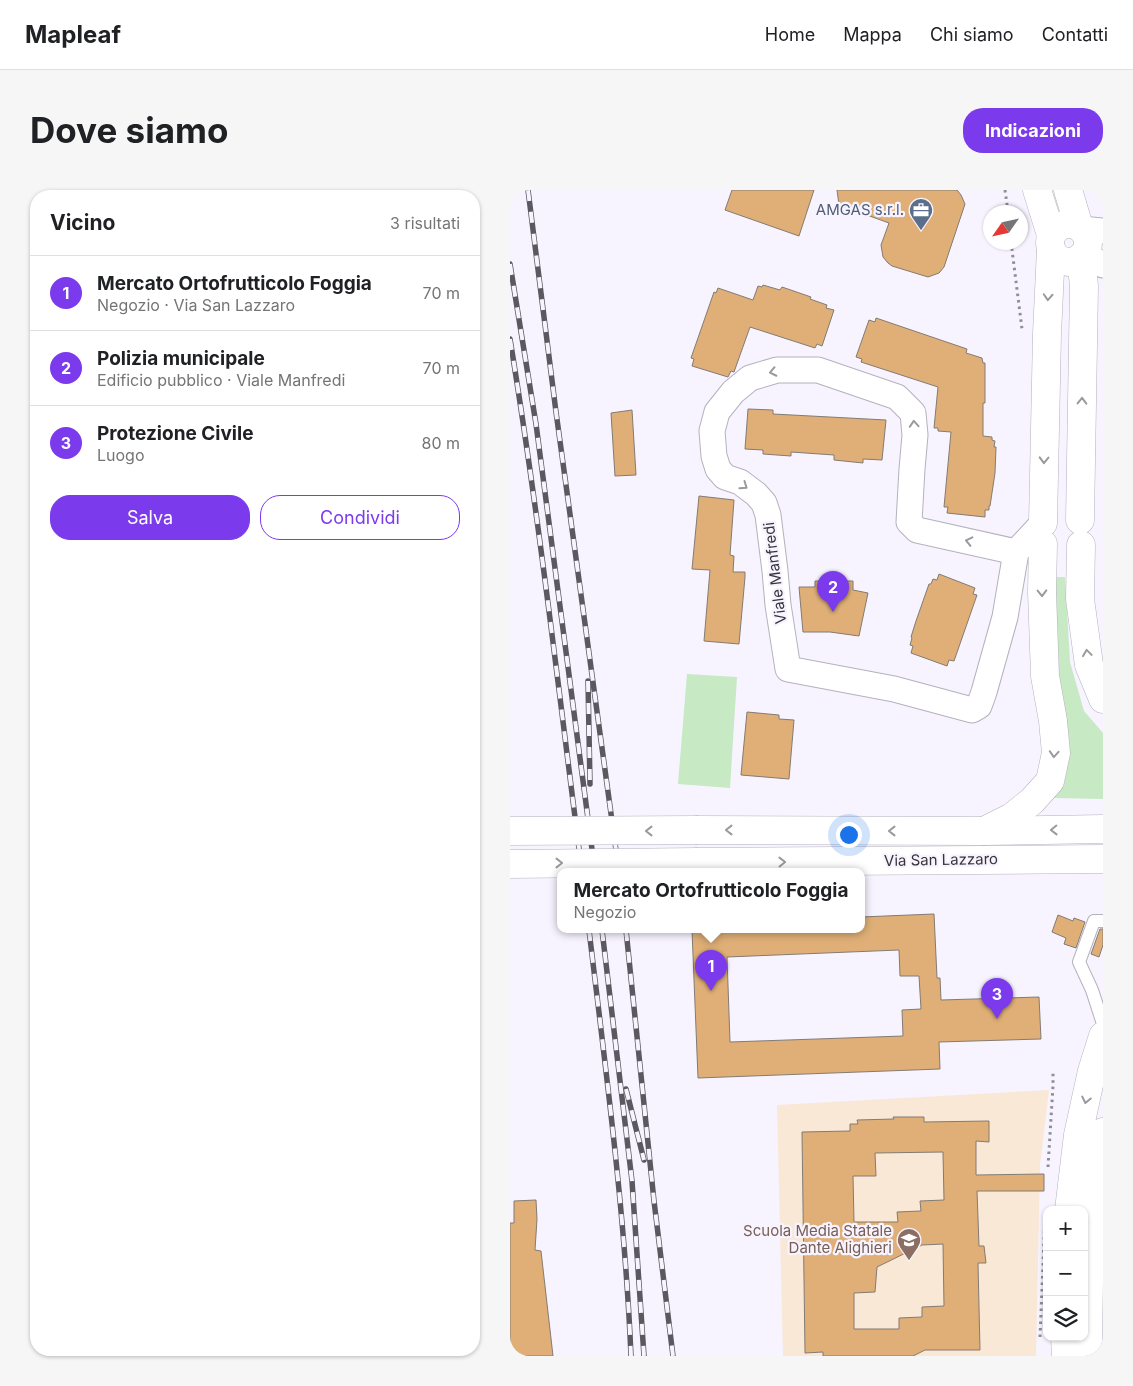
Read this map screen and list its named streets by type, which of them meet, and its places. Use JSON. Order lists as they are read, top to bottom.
{
  "streets": {
    "main road": ["Via San Lazzaro"],
    "street": ["Viale Manfredi"]
  },
  "places": {
    "office": ["AMGAS s.r.l."],
    "school or university": ["Scuola Media Statale Dante Alighieri"]
  },
  "north": "bottom left",
  "page": {
    "header": "Mapleaf",
    "nav": [
      "Home",
      "Mappa",
      "Chi siamo",
      "Contatti"
    ],
    "buttons": [
      "Indicazioni",
      ["Salva", "Condividi"]
    ],
    "title": "Dove siamo",
    "heading": ["Vicino", "3 risultati"],
    "list": [
      {
        "mark": "1",
        "name": "Mercato Ortofrutticolo Foggia",
        "note": "Negozio · Via San Lazzaro",
        "value": "70 m"
      },
      {
        "mark": "2",
        "name": "Polizia municipale",
        "note": "Edificio pubblico · Viale Manfredi",
        "value": "70 m"
      },
      {
        "mark": "3",
        "name": "Protezione Civile",
        "note": "Luogo",
        "value": "80 m"
      }
    ],
    "pins": ["2", "1", "3"],
    "popup": ["Mercato Ortofrutticolo Foggia", "Negozio"],
    "map_buttons": ["+", "−"]
  }
}
